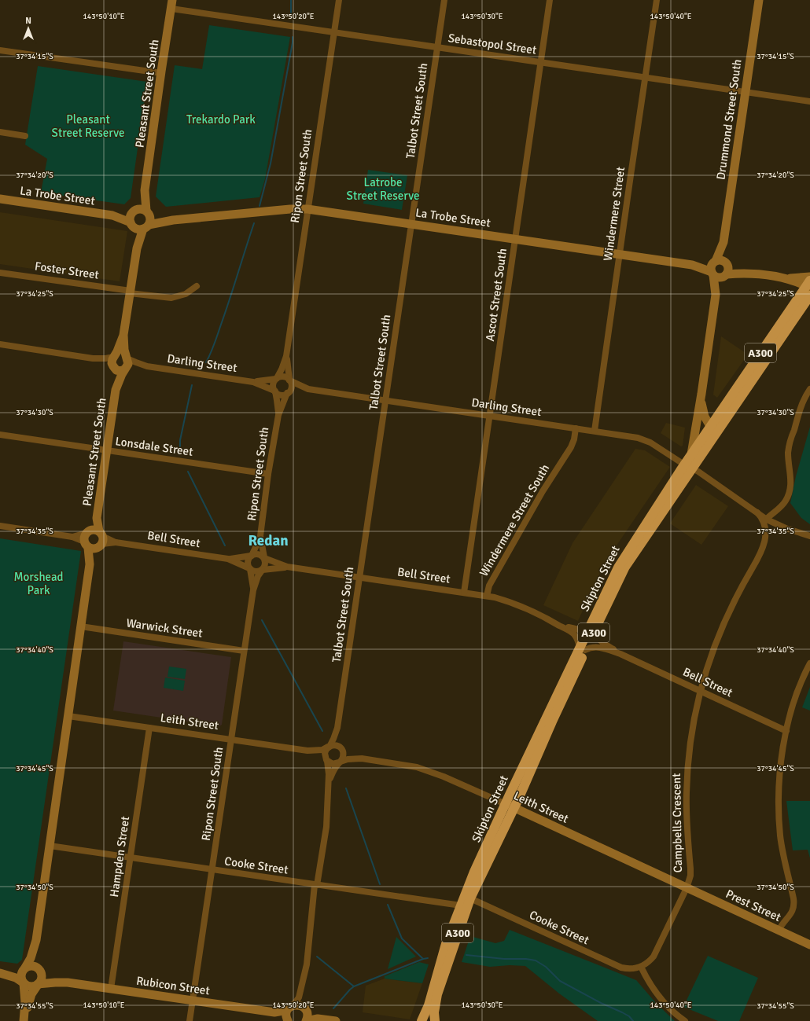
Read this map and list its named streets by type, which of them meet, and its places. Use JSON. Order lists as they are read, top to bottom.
{
  "streets": {
    "highway": ["A300", "Skipton Street"],
    "main road": [
      "Pleasant Street South",
      "Drummond Street South",
      "La Trobe Street",
      "Leith Street",
      "Prest Street",
      "Rubicon Street"
    ],
    "street": [
      "Sebastopol Street",
      "Talbot Street South",
      "Ripon Street South",
      "Windermere Street",
      "Foster Street",
      "Ascot Street South",
      "Darling Street",
      "Lonsdale Street",
      "Windermere Street South",
      "Bell Street",
      "Warwick Street",
      "Campbells Crescent",
      "Hampden Street",
      "Cooke Street"
    ]
  },
  "crossings": [
    ["Sebastopol Street", "Pleasant Street South"],
    ["Sebastopol Street", "Talbot Street South"],
    ["Sebastopol Street", "Drummond Street South"],
    ["Sebastopol Street", "Ripon Street South"],
    ["Sebastopol Street", "Windermere Street"],
    ["Sebastopol Street", "Ascot Street South"],
    ["Pleasant Street South", "La Trobe Street"],
    ["Pleasant Street South", "Darling Street"],
    ["Pleasant Street South", "Lonsdale Street"],
    ["Pleasant Street South", "Bell Street"],
    ["Talbot Street South", "La Trobe Street"],
    ["Talbot Street South", "Darling Street"],
    ["Talbot Street South", "Bell Street"],
    ["Talbot Street South", "Leith Street"],
    ["Drummond Street South", "La Trobe Street"],
    ["Ripon Street South", "La Trobe Street"],
    ["Ripon Street South", "Darling Street"],
    ["Ripon Street South", "Lonsdale Street"],
    ["Ripon Street South", "Bell Street"],
    ["Ripon Street South", "Warwick Street"],
    ["Ripon Street South", "Leith Street"],
    ["Ripon Street South", "Cooke Street"],
    ["Ripon Street South", "Rubicon Street"],
    ["La Trobe Street", "Windermere Street"],
    ["La Trobe Street", "Ascot Street South"],
    ["Windermere Street", "Darling Street"],
    ["Ascot Street South", "Darling Street"],
    ["Ascot Street South", "Bell Street"],
    ["Darling Street", "Windermere Street South"],
    ["Darling Street", "Skipton Street"],
    ["Darling Street", "Campbells Crescent"],
    ["Windermere Street South", "Bell Street"],
    ["Bell Street", "Skipton Street"],
    ["Bell Street", "Campbells Crescent"],
    ["Skipton Street", "Leith Street"],
    ["Skipton Street", "Cooke Street"],
    ["Leith Street", "Campbells Crescent"],
    ["Leith Street", "Hampden Street"],
    ["Leith Street", "Prest Street"],
    ["Campbells Crescent", "Cooke Street"],
    ["Campbells Crescent", "Prest Street"],
    ["Hampden Street", "Cooke Street"],
    ["Hampden Street", "Rubicon Street"]
  ],
  "districts": ["Redan"],
  "parks": [
    "Pleasant Street Reserve",
    "Trekardo Park",
    "Latrobe Street Reserve",
    "Morshead Park"
  ],
  "north": "top",
  "coordinates": [
    "143°50'10\"E",
    "143°50'20\"E",
    "143°50'30\"E",
    "143°50'40\"E",
    "37°34'15\"S",
    "37°34'20\"S",
    "37°34'25\"S",
    "37°34'30\"S",
    "37°34'35\"S",
    "37°34'40\"S",
    "37°34'45\"S",
    "37°34'50\"S",
    "37°34'55\"S"
  ]
}
